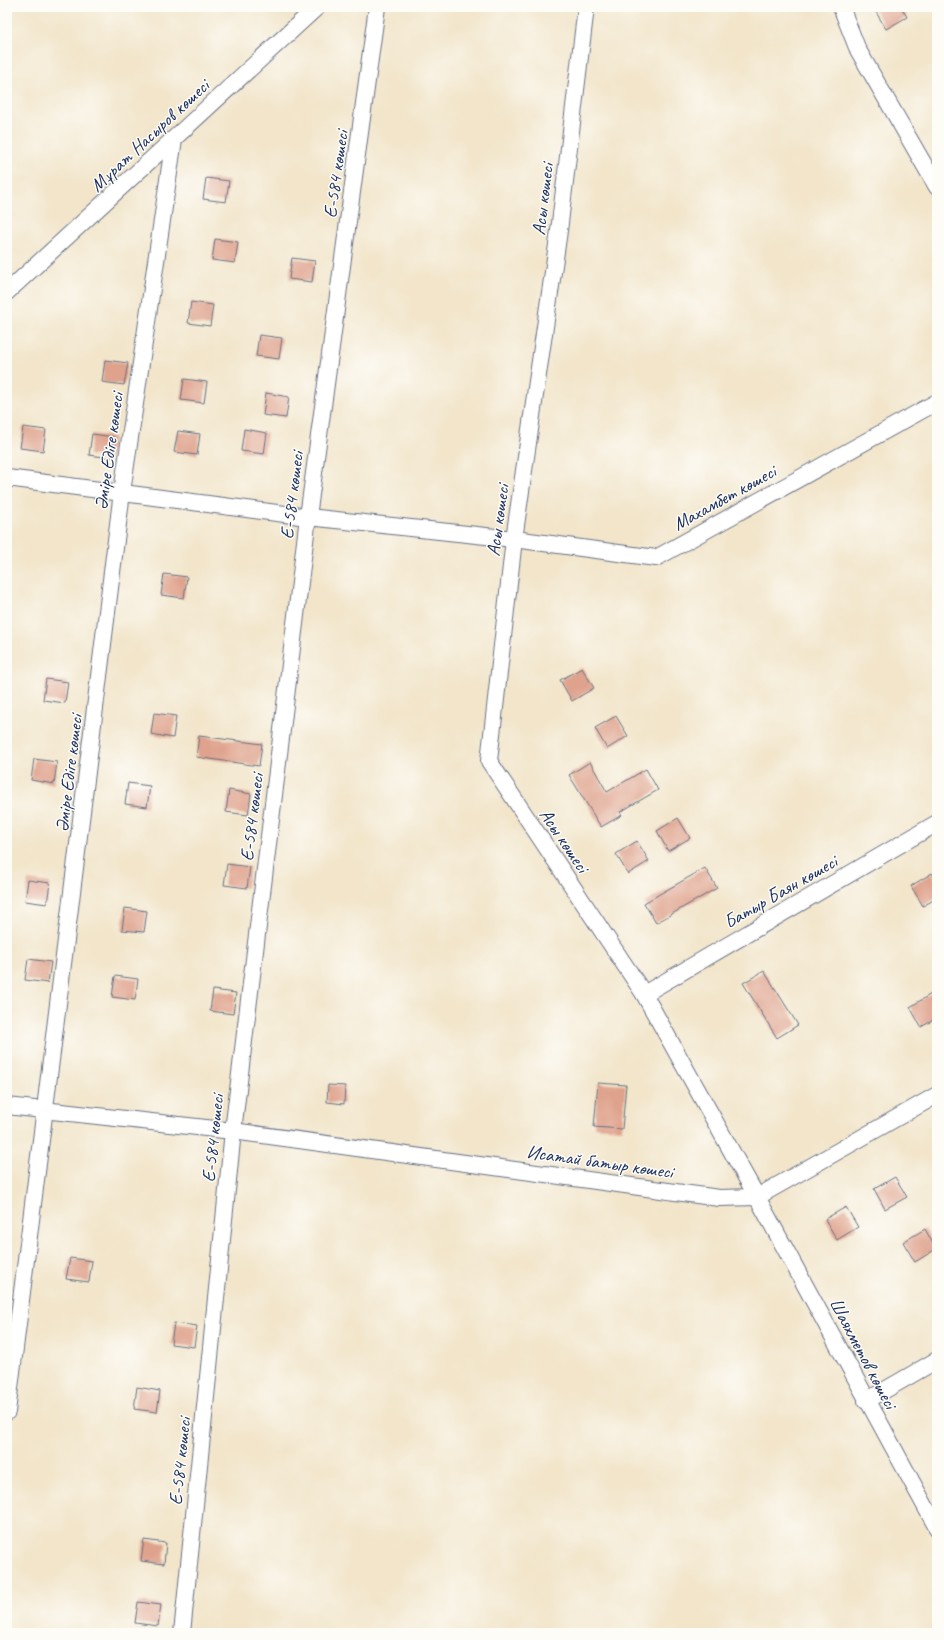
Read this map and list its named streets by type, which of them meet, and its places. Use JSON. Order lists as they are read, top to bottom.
{
  "streets": {
    "street": [
      "Мұрат Насыров көшесі",
      "Е-584 көшесі",
      "Асы көшесі",
      "Әміре Едіге көшесі",
      "Махамбет көшесі",
      "Батыр Баян көшесі",
      "Исатай батыр көшесі",
      "Шаяхметов көшесі"
    ]
  },
  "crossings": [
    ["Мұрат Насыров көшесі", "Әміре Едіге көшесі"],
    ["Е-584 көшесі", "Махамбет көшесі"],
    ["Е-584 көшесі", "Исатай батыр көшесі"],
    ["Асы көшесі", "Махамбет көшесі"],
    ["Асы көшесі", "Батыр Баян көшесі"],
    ["Асы көшесі", "Исатай батыр көшесі"],
    ["Асы көшесі", "Шаяхметов көшесі"],
    ["Әміре Едіге көшесі", "Махамбет көшесі"],
    ["Әміре Едіге көшесі", "Исатай батыр көшесі"],
    ["Исатай батыр көшесі", "Шаяхметов көшесі"]
  ]
}
